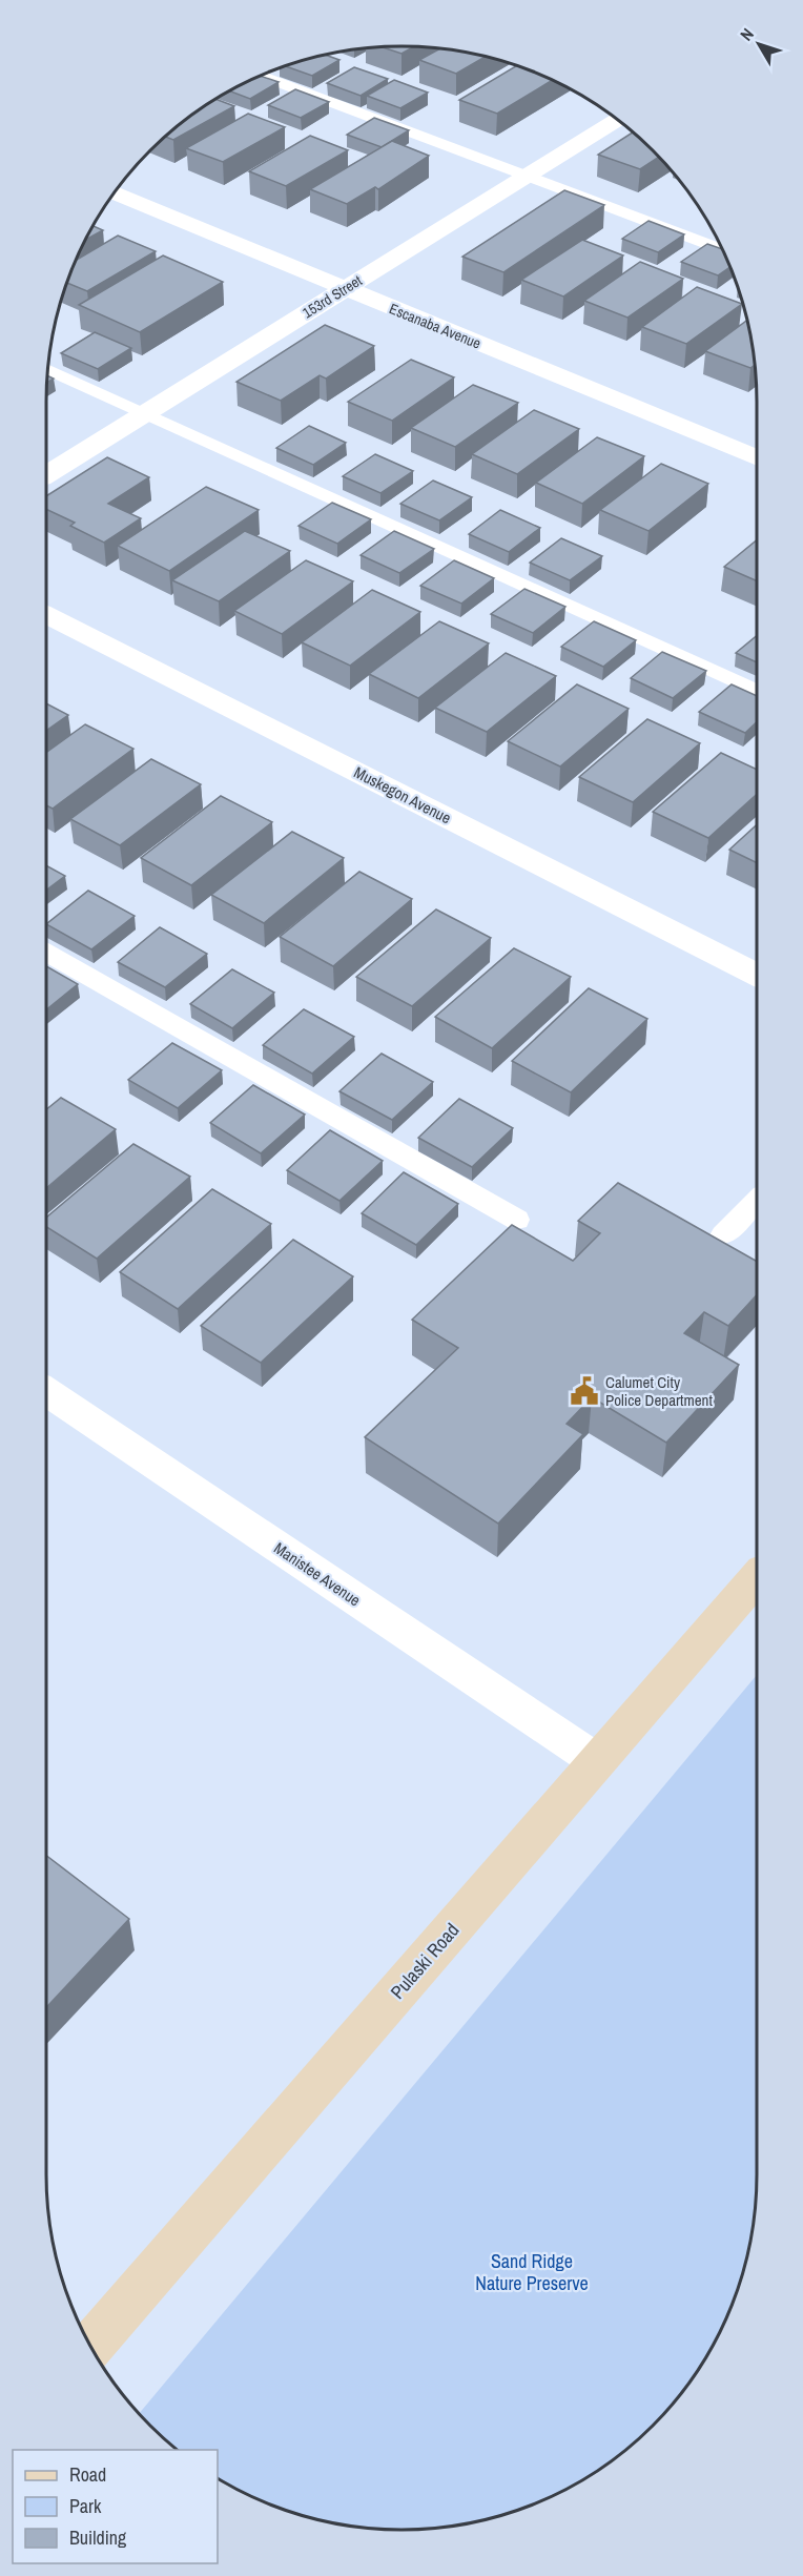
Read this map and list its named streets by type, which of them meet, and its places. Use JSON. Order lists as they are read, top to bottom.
{
  "streets": {
    "street": [
      "153rd Street",
      "Escanaba Avenue",
      "Muskegon Avenue",
      "Manistee Avenue",
      "Pulaski Road"
    ]
  },
  "crossings": [
    ["153rd Street", "Escanaba Avenue"],
    ["Manistee Avenue", "Pulaski Road"]
  ],
  "parks": ["Sand Ridge Nature Preserve"],
  "places": {
    "public building": ["Calumet City Police Department"]
  },
  "legend": ["Road", "Park", "Building"],
  "north": "top left"
}
